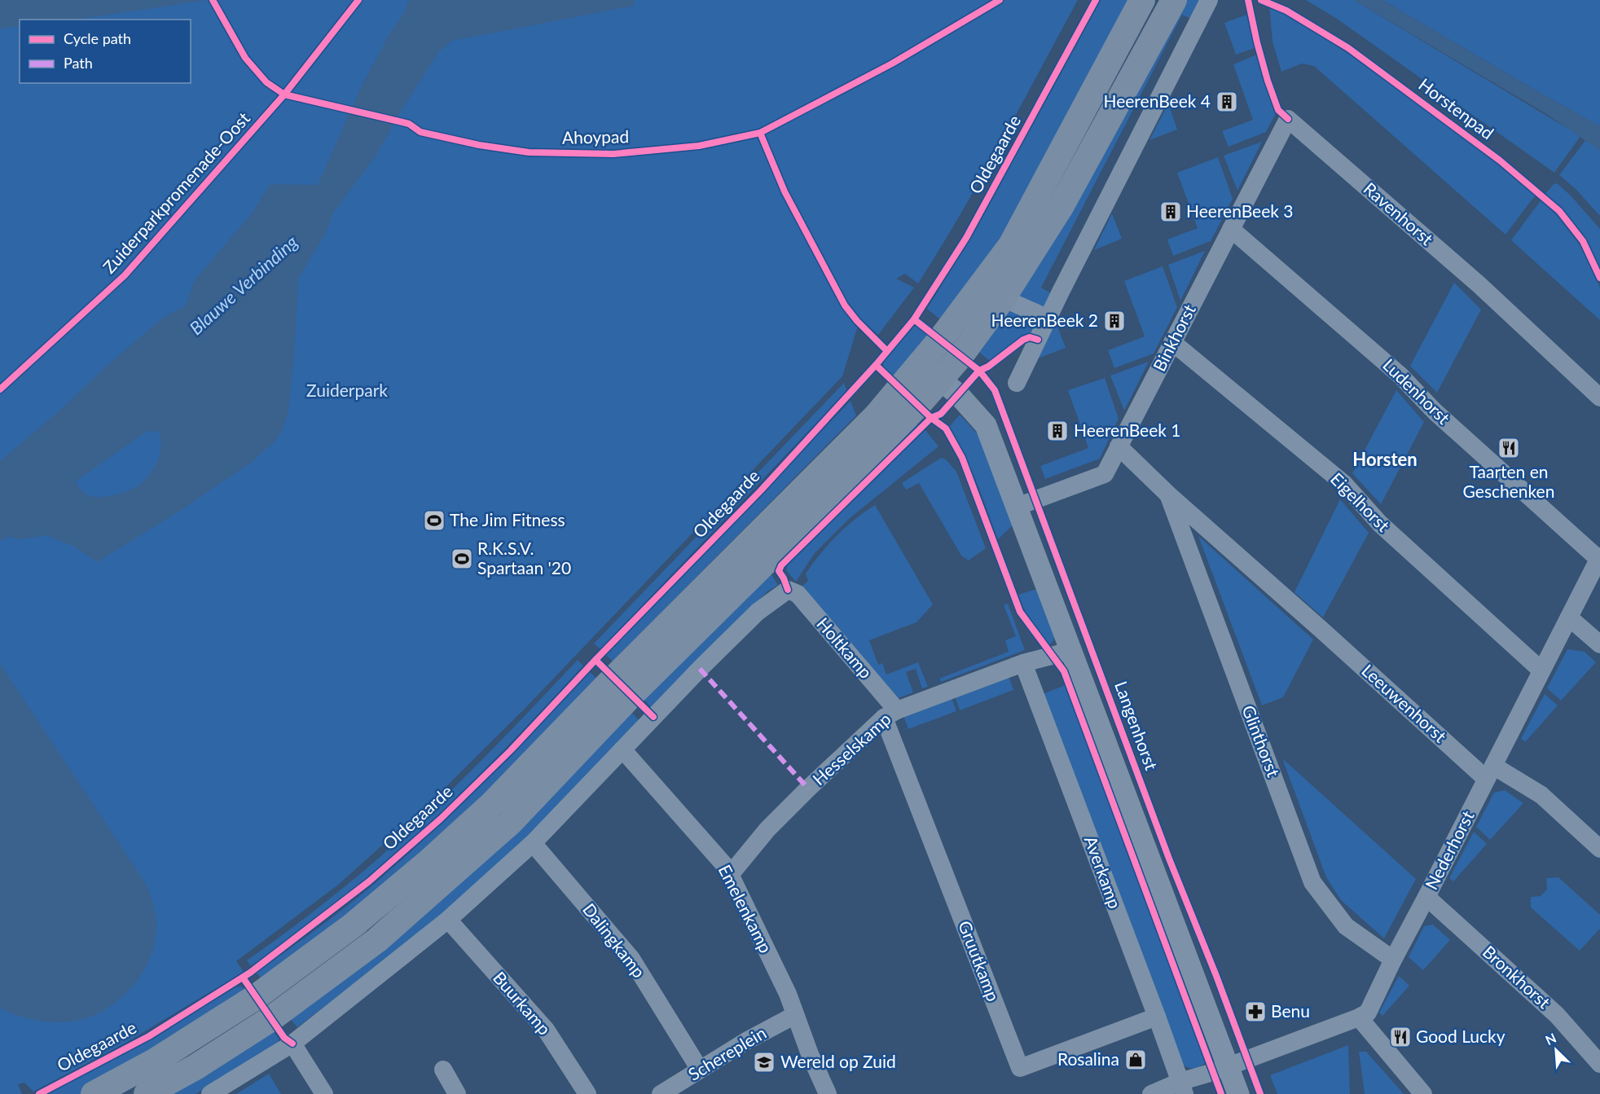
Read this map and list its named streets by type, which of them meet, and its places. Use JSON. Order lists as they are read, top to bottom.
{
  "streets": {
    "street": [
      "Ravenhorst",
      "Binkhorst",
      "Ludenhorst",
      "Eigelhorst",
      "Holtkamp",
      "Leeuwenhorst",
      "Langenhorst",
      "Glinthorst",
      "Hesselskamp",
      "Nederhorst",
      "Averkamp",
      "Emelenkamp",
      "Dalingkamp",
      "Gruutkamp",
      "Bronkhorst",
      "Buurkamp",
      "Schereplein"
    ],
    "cycle path": [
      "Horstenpad",
      "Ahoypad",
      "Oldegaarde",
      "Zuiderparkpromenade-Oost"
    ]
  },
  "crossings": [
    ["Ravenhorst", "Binkhorst"],
    ["Binkhorst", "Ludenhorst"],
    ["Binkhorst", "Eigelhorst"],
    ["Binkhorst", "Langenhorst"],
    ["Binkhorst", "Glinthorst"],
    ["Ludenhorst", "Nederhorst"],
    ["Eigelhorst", "Nederhorst"],
    ["Holtkamp", "Hesselskamp"],
    ["Holtkamp", "Emelenkamp"],
    ["Holtkamp", "Gruutkamp"],
    ["Leeuwenhorst", "Glinthorst"],
    ["Leeuwenhorst", "Nederhorst"],
    ["Langenhorst", "Hesselskamp"],
    ["Langenhorst", "Nederhorst"],
    ["Glinthorst", "Nederhorst"],
    ["Hesselskamp", "Averkamp"],
    ["Hesselskamp", "Emelenkamp"],
    ["Hesselskamp", "Gruutkamp"],
    ["Nederhorst", "Averkamp"],
    ["Nederhorst", "Bronkhorst"],
    ["Averkamp", "Gruutkamp"],
    ["Emelenkamp", "Schereplein"],
    ["Dalingkamp", "Schereplein"]
  ],
  "districts": ["Horsten"],
  "water": ["Blauwe Verbinding"],
  "parks": ["Zuiderpark"],
  "places": {
    "building": [
      "HeerenBeek 4",
      "HeerenBeek 3",
      "HeerenBeek 2",
      "HeerenBeek 1"
    ],
    "restaurant": ["Taarten en Geschenken", "Good Lucky"],
    "sports": ["The Jim Fitness", "R.K.S.V. Spartaan '20"],
    "pharmacy": ["Benu"],
    "shop": ["Rosalina"],
    "school or university": ["Wereld op Zuid"]
  },
  "legend": ["Cycle path", "Path"],
  "north": "top left"
}
